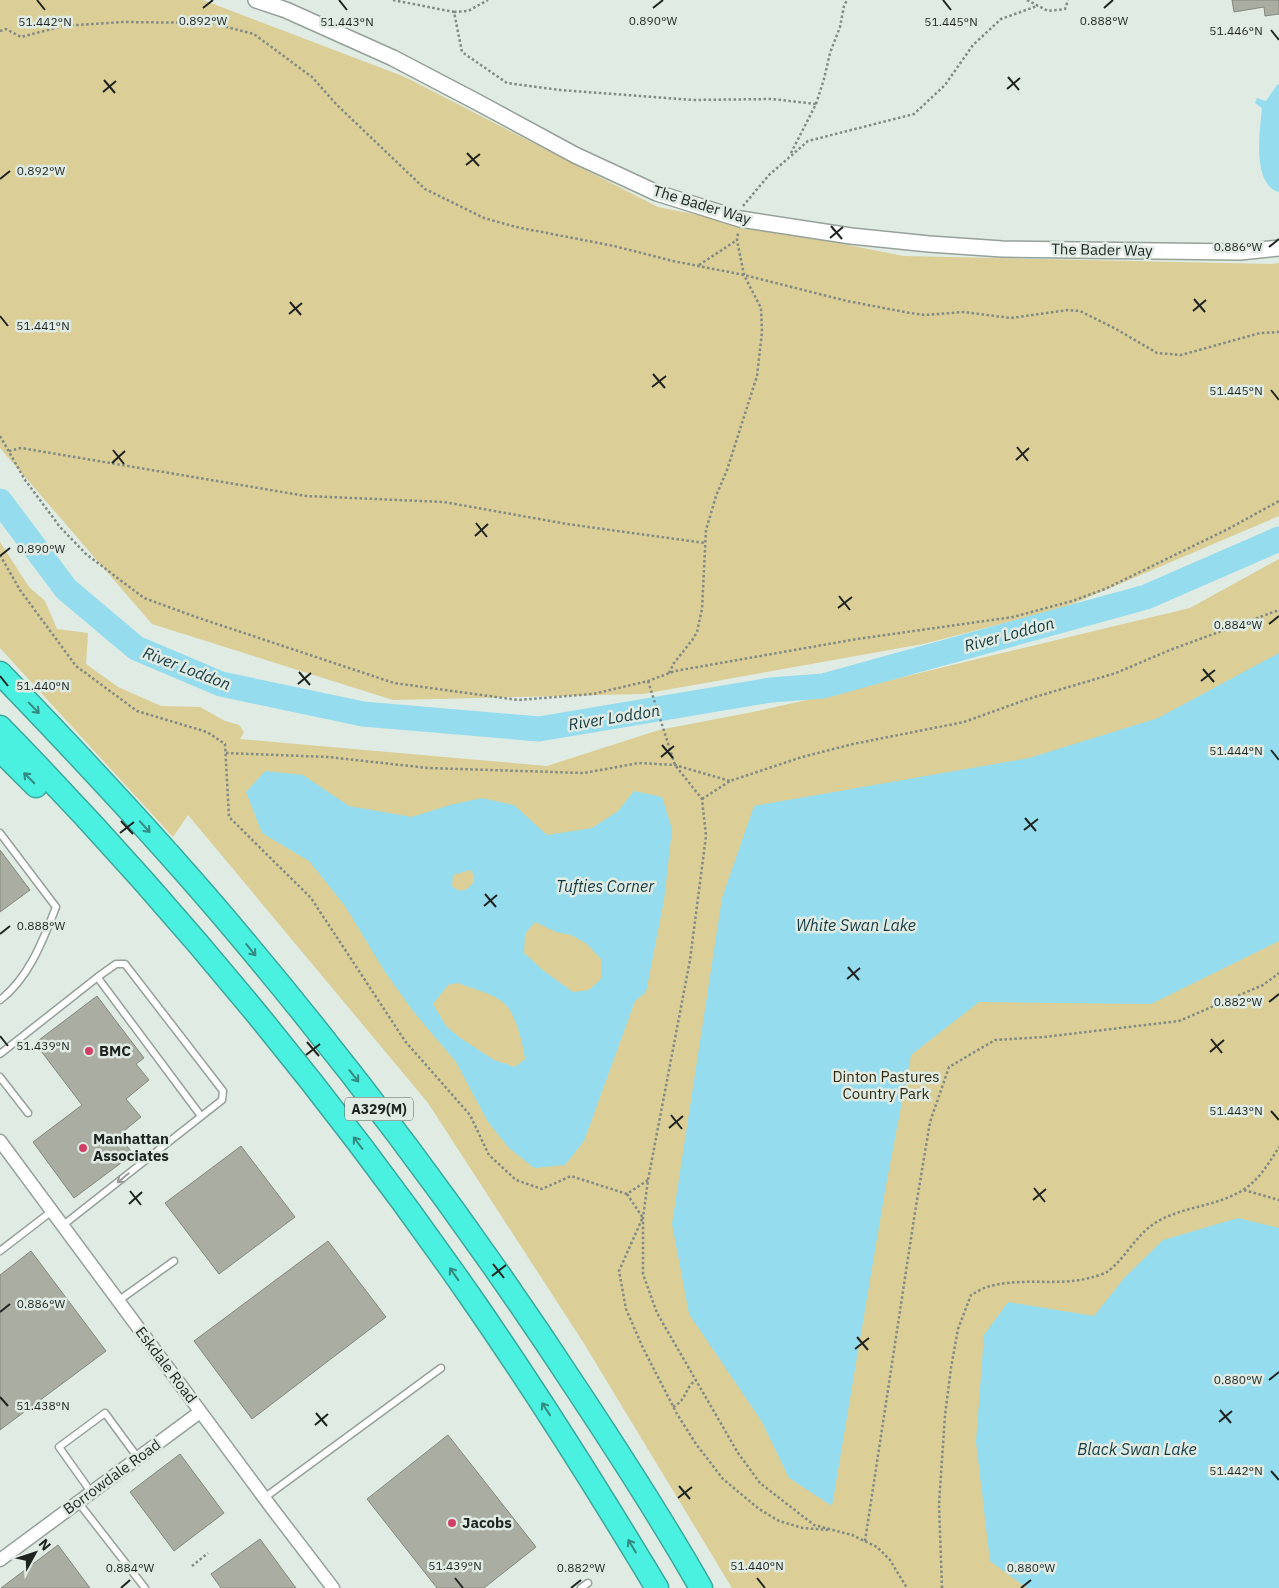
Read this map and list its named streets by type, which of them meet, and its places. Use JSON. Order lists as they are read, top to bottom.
{
  "streets": {
    "highway": ["A329(M)"],
    "street": ["The Bader Way", "Eskdale Road", "Borrowdale Road"]
  },
  "crossings": [
    ["Eskdale Road", "Borrowdale Road"]
  ],
  "water": [
    "River Loddon",
    "Tufties Corner",
    "White Swan Lake",
    "Black Swan Lake"
  ],
  "parks": ["Dinton Pastures Country Park"],
  "places": ["BMC", "Manhattan Associates", "Jacobs"],
  "north": "top right",
  "coordinates": [
    "0.892°W",
    "0.890°W",
    "0.888°W",
    "51.442°N",
    "51.443°N",
    "51.445°N",
    "51.446°N",
    "0.886°W",
    "51.441°N",
    "0.884°W",
    "51.440°N",
    "51.444°N",
    "0.882°W",
    "51.439°N",
    "0.880°W",
    "51.438°N"
  ]
}
